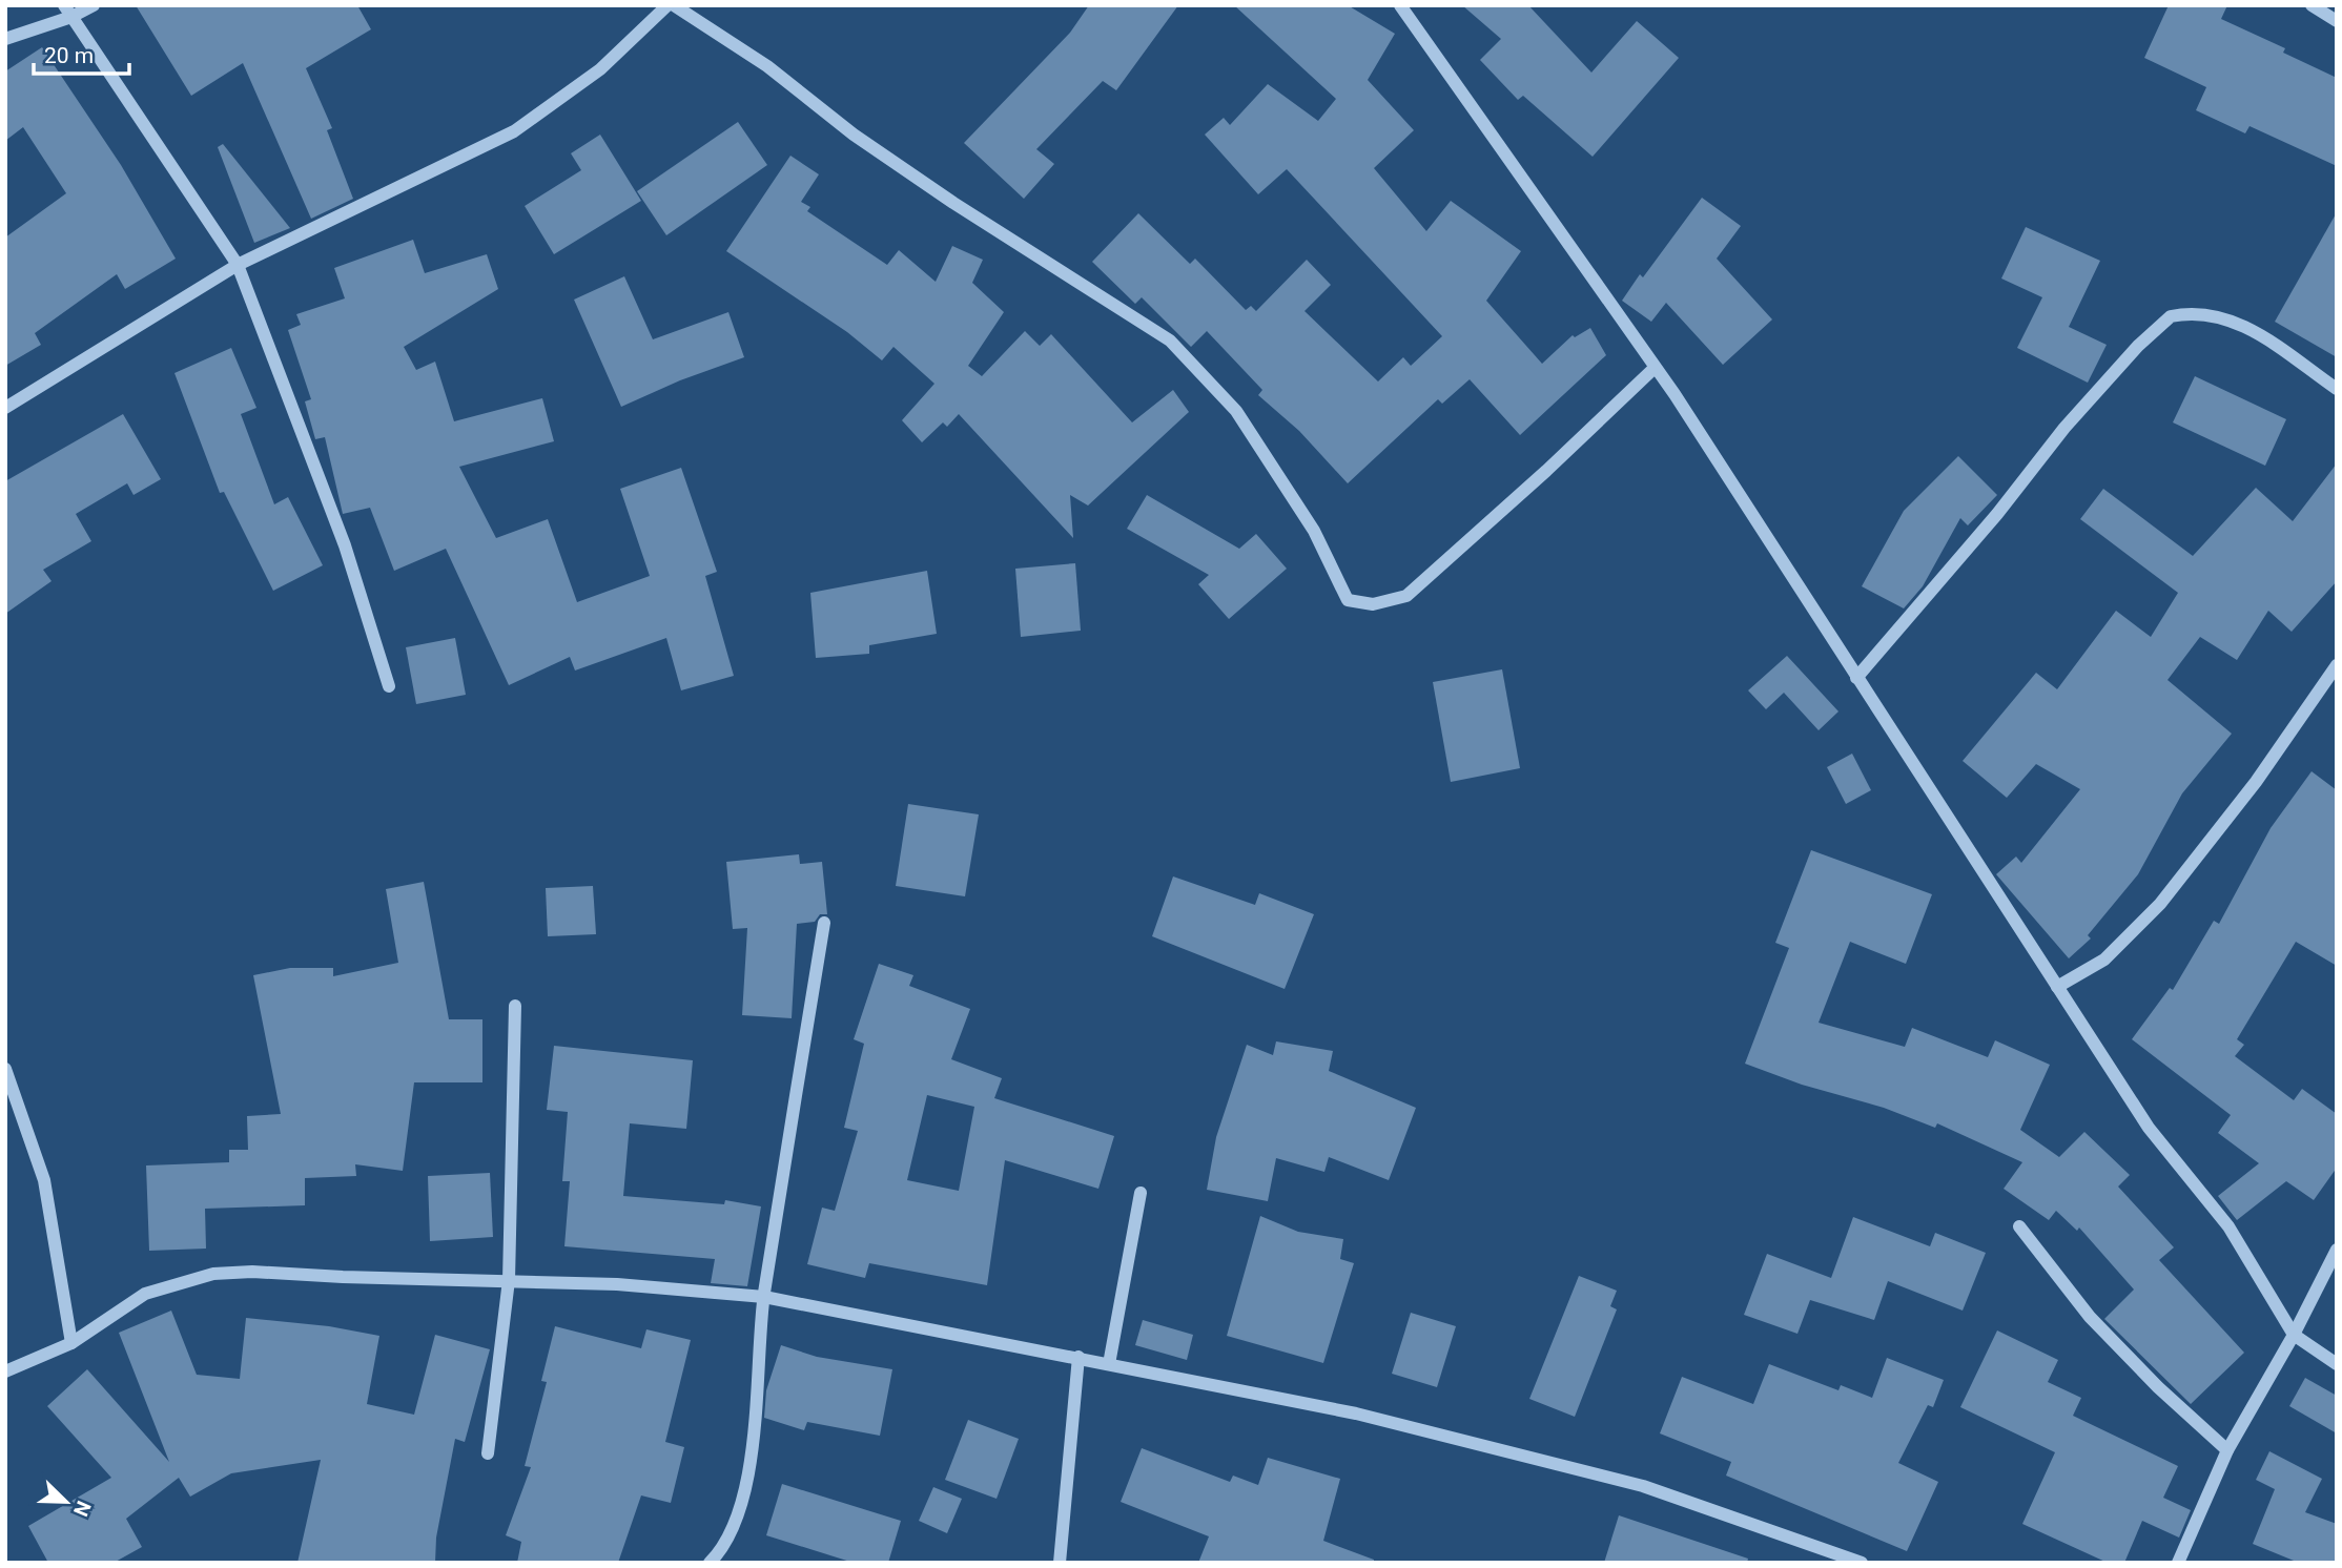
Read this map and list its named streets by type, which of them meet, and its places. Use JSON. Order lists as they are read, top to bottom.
{
  "scale_bar": "20 m",
  "north": "bottom right"
}
